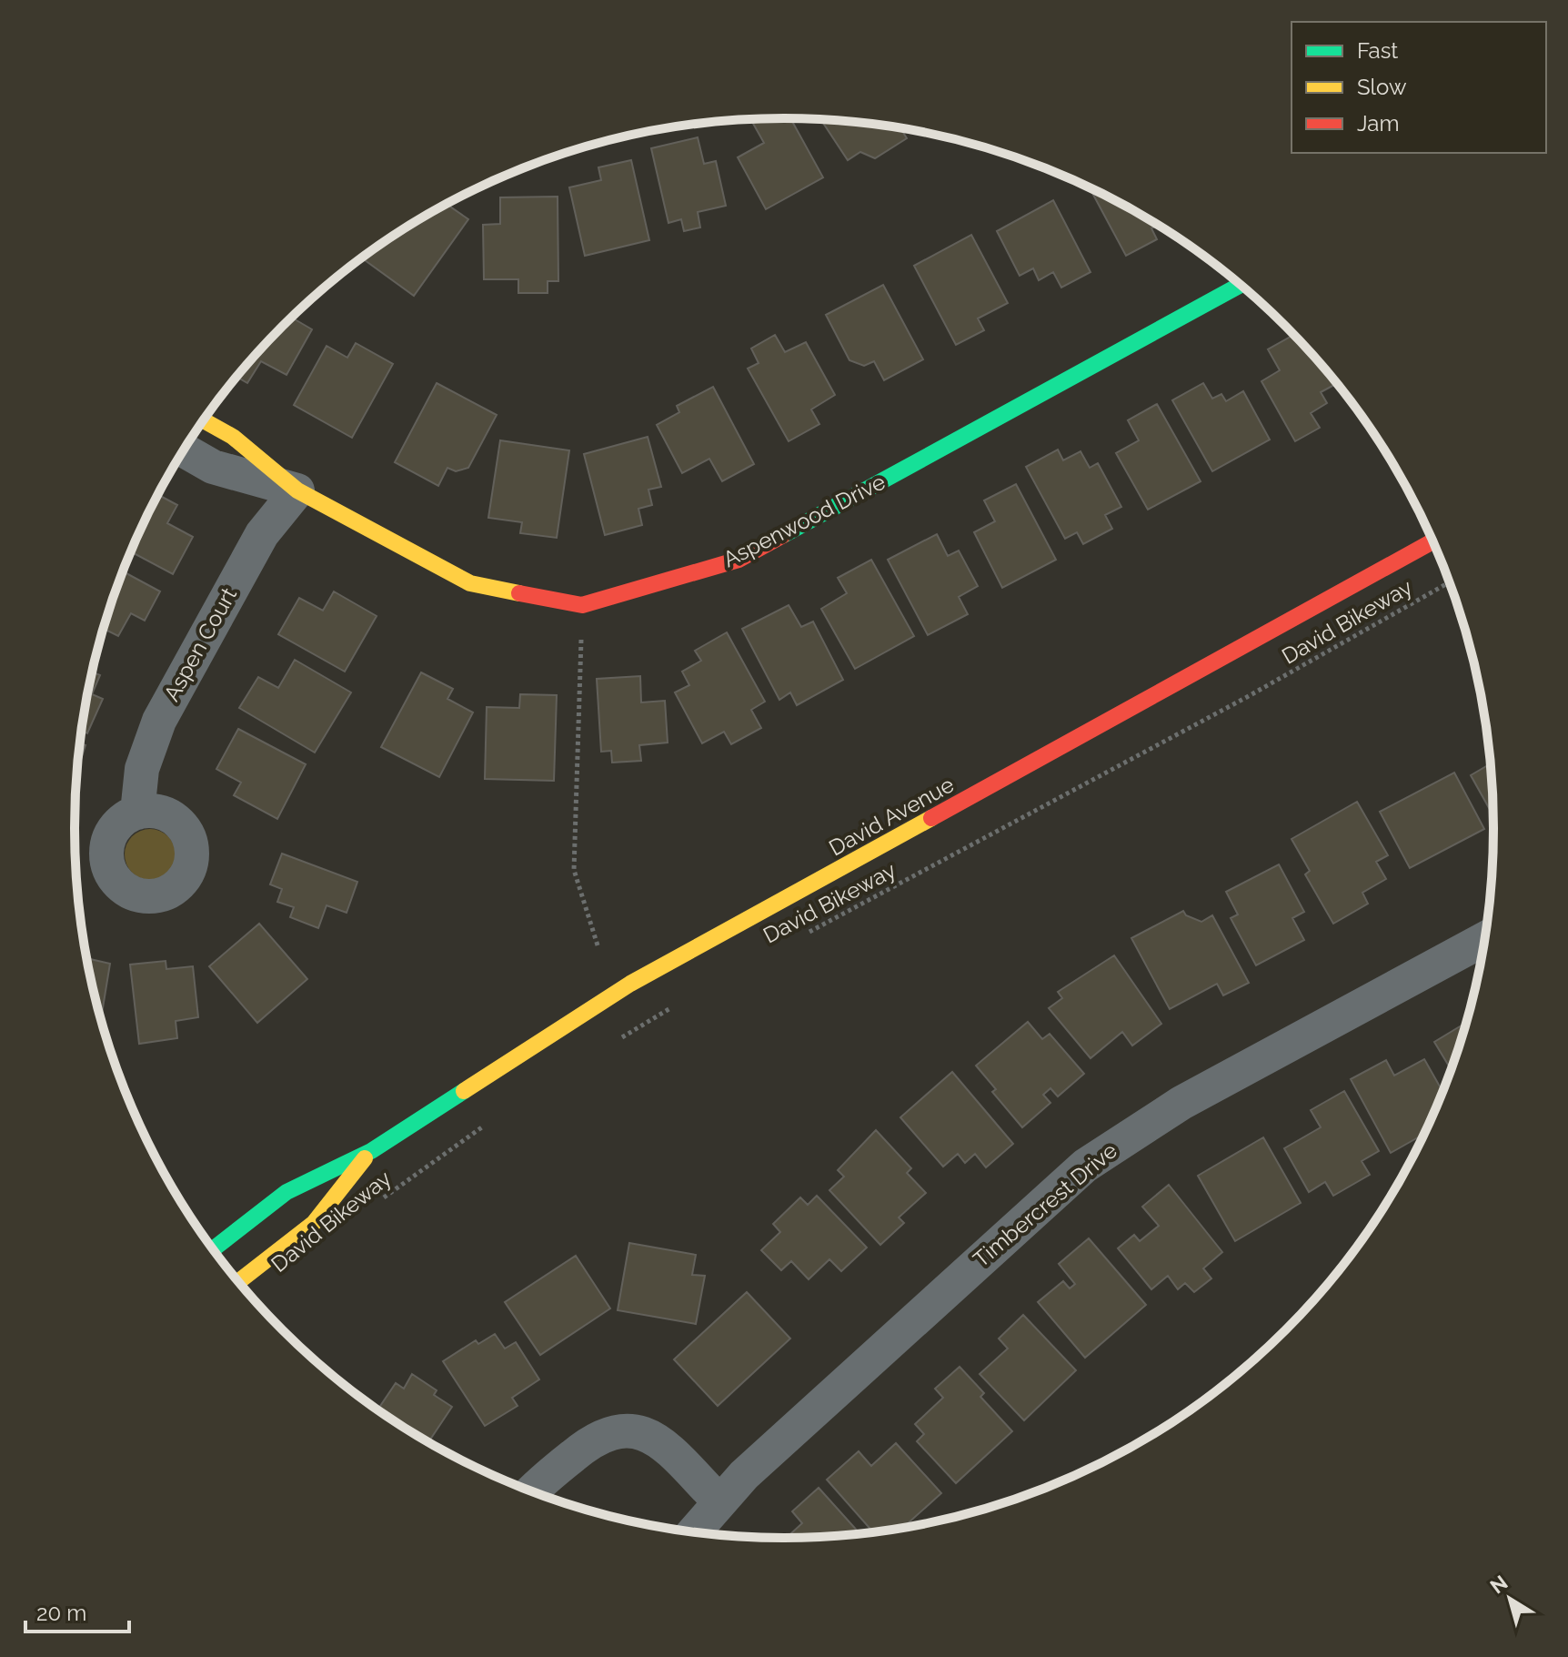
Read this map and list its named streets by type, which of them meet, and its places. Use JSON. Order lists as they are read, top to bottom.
{
  "streets": {
    "main road": ["Aspenwood Drive", "David Avenue"],
    "street": ["Aspen Court", "Timbercrest Drive"],
    "path": ["David Bikeway"]
  },
  "crossings": [
    ["Aspenwood Drive", "Aspen Court"]
  ],
  "legend": ["Fast", "Slow", "Jam"],
  "scale_bar": "20 m",
  "north": "top left"
}
